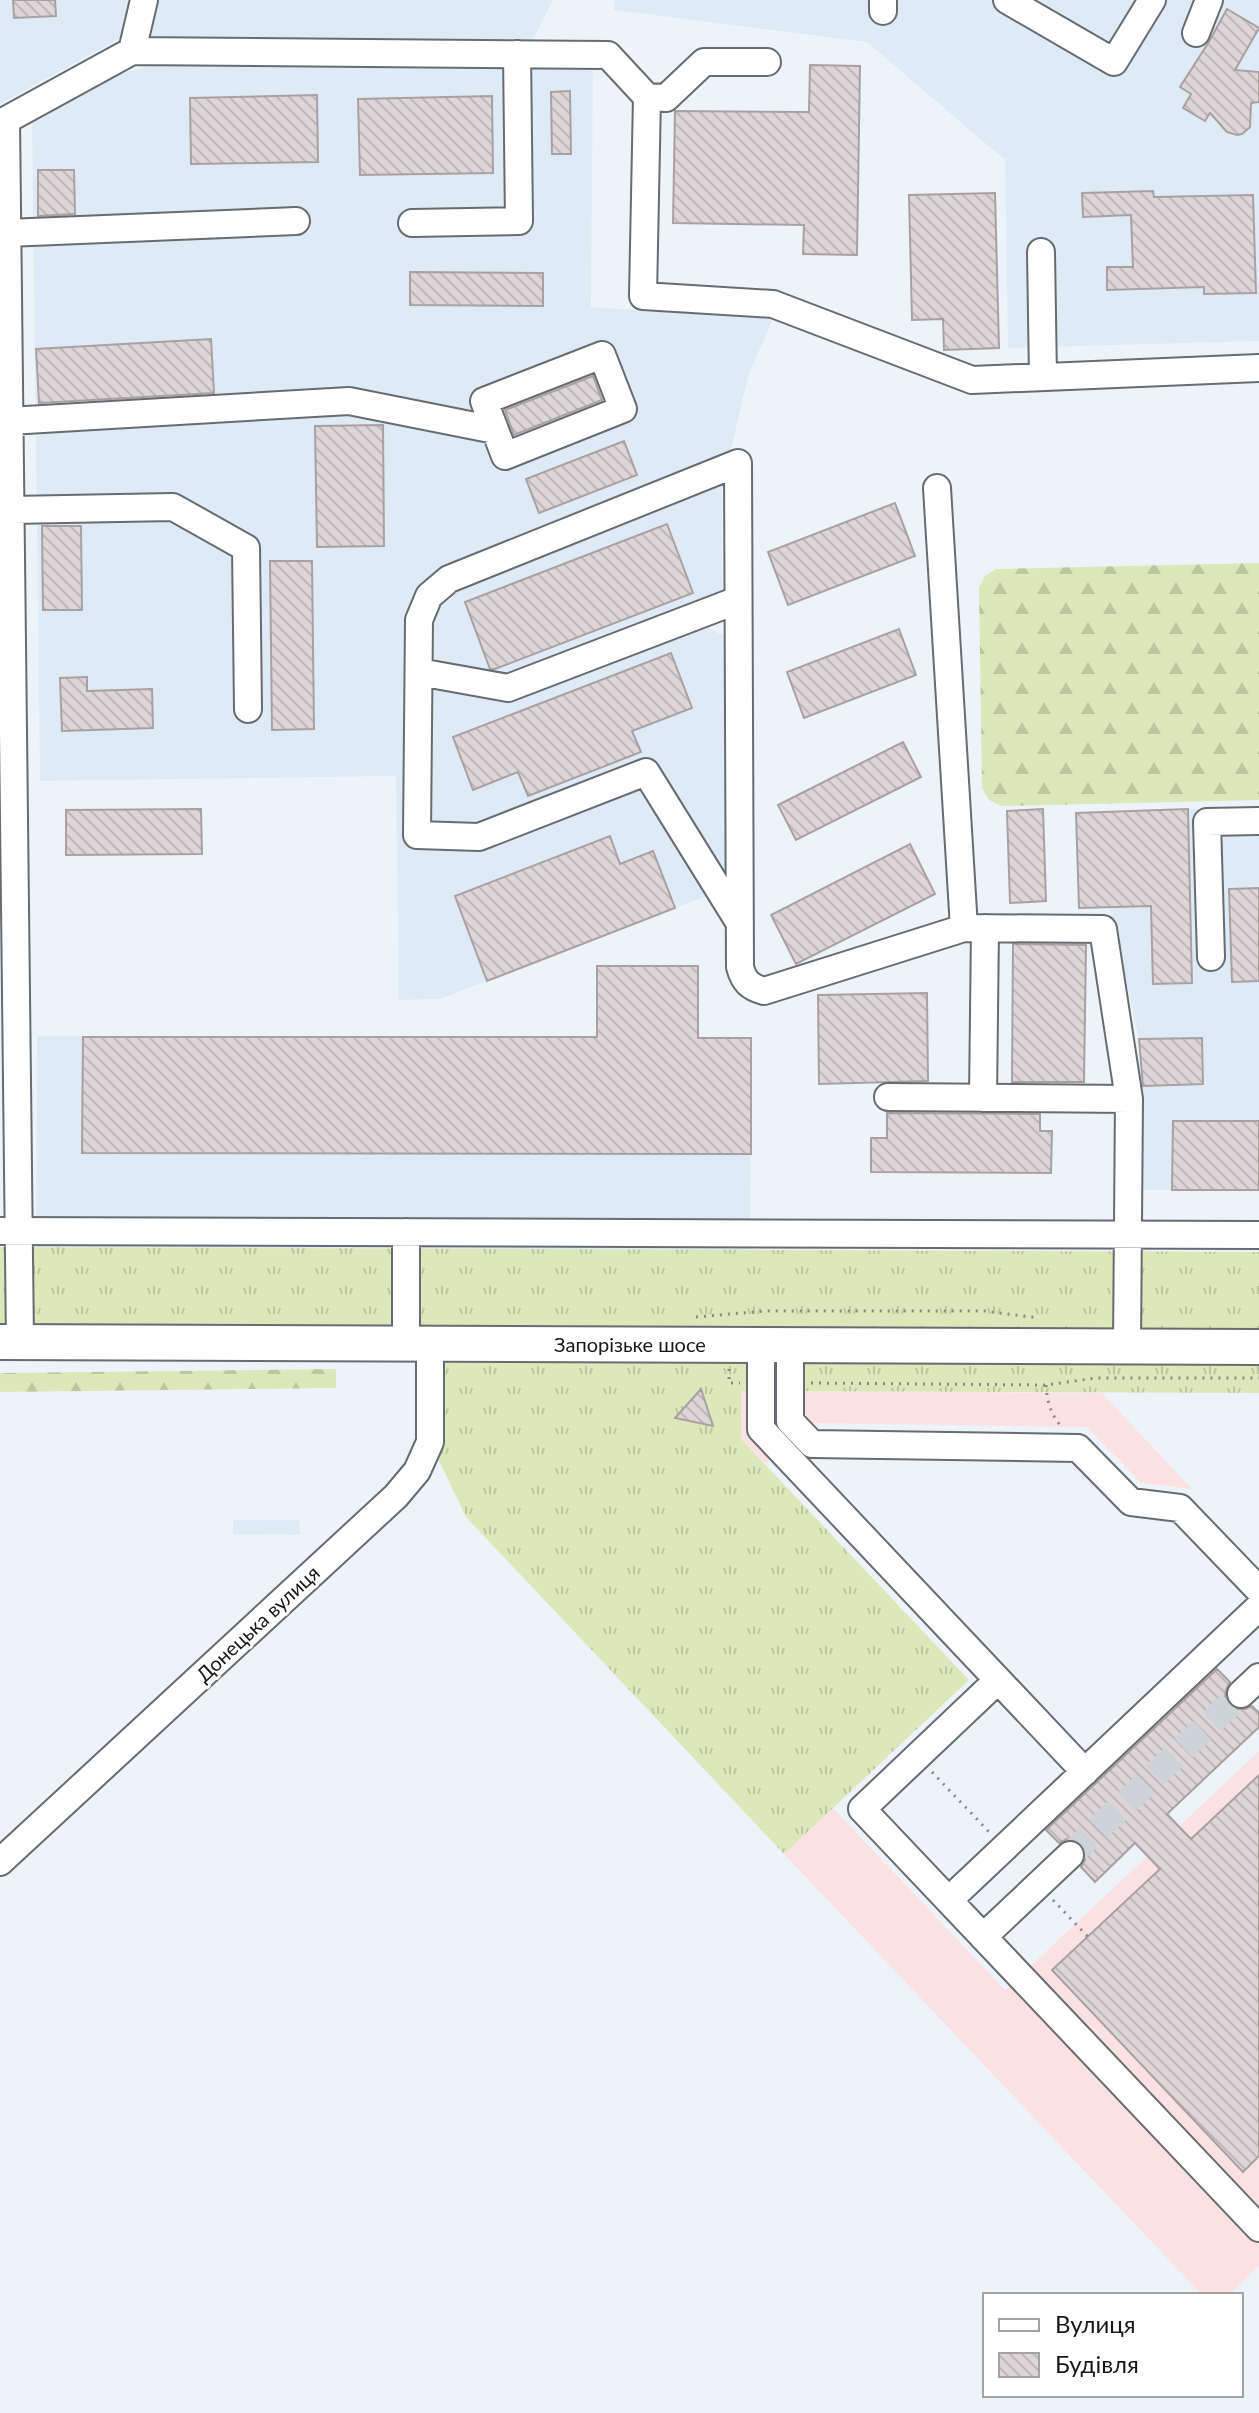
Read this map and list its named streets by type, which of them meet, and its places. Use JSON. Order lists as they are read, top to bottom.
{
  "streets": {
    "main road": ["Запорізьке шосе"],
    "street": ["Донецька вулиця"]
  },
  "crossings": [
    ["Запорізьке шосе", "Донецька вулиця"]
  ],
  "legend": ["Вулиця", "Будівля"]
}
